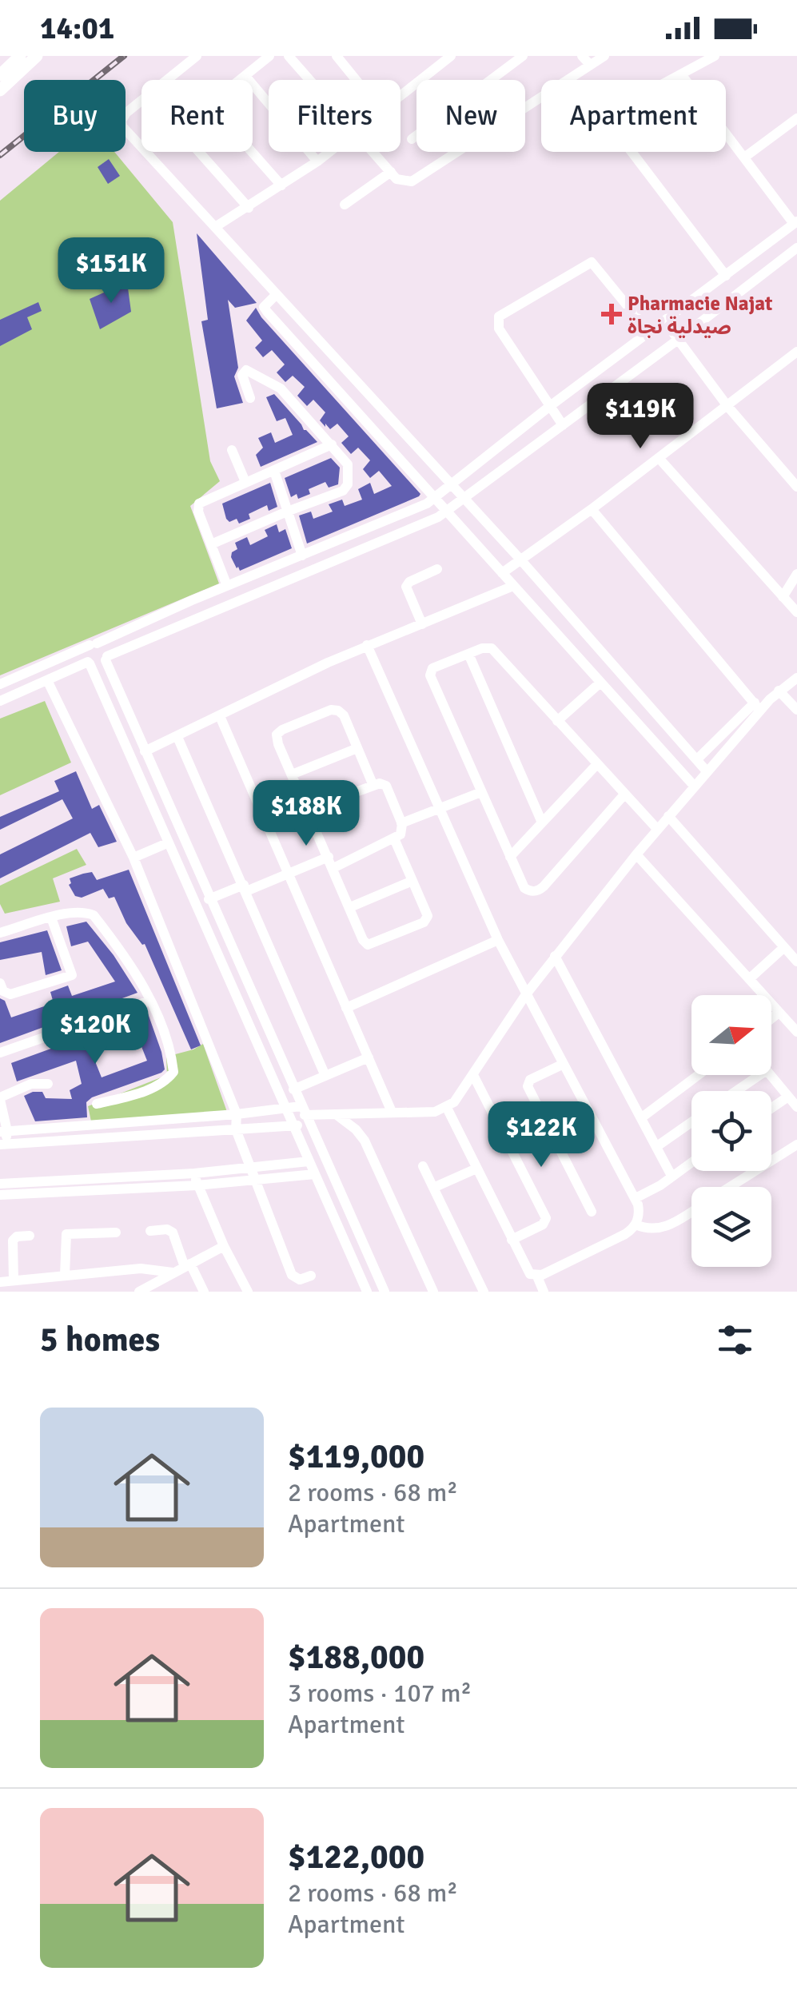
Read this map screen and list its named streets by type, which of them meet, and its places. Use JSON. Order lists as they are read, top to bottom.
{
  "places": {
    "health": ["Pharmacie Najat صيدلية نجاة"]
  },
  "north": "right",
  "page": {
    "status": "14:01",
    "chip": [
      "Buy",
      "Rent",
      "Filters",
      "New",
      "Apartment"
    ],
    "price": [
      "$151K",
      "$119K",
      "$188K",
      "$120K",
      "$122K"
    ],
    "heading": "5 homes",
    "list": [
      {
        "name": "$119,000",
        "note": "2 rooms · 68 m² · Apartment"
      },
      {
        "name": "$188,000",
        "note": "3 rooms · 107 m² · Apartment"
      },
      {
        "name": "$122,000",
        "note": "2 rooms · 68 m² · Apartment"
      }
    ]
  }
}
